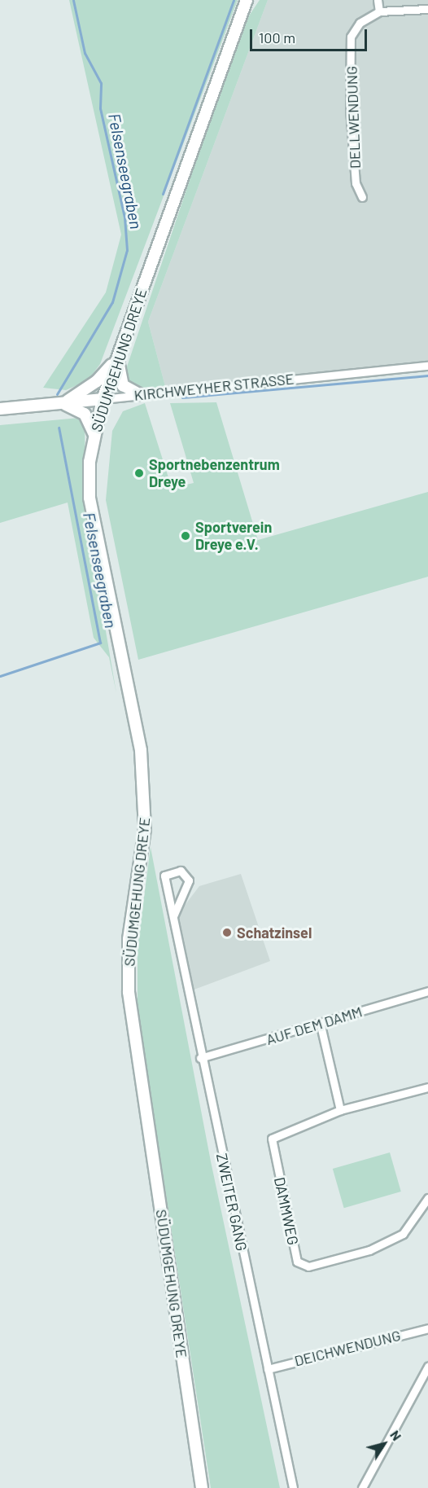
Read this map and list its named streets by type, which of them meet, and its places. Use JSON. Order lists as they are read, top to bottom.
{
  "streets": {
    "main road": ["SÜDUMGEHUNG DREYE", "KIRCHWEYHER STRASSE"],
    "street": [
      "DELLWENDUNG",
      "AUF DEM DAMM",
      "ZWEITER GANG",
      "DAMMWEG",
      "DEICHWENDUNG"
    ]
  },
  "crossings": [
    ["SÜDUMGEHUNG DREYE", "KIRCHWEYHER STRASSE"],
    ["AUF DEM DAMM", "ZWEITER GANG"],
    ["ZWEITER GANG", "DEICHWENDUNG"]
  ],
  "water": ["Felsenseegraben"],
  "places": ["Sportnebenzentrum Dreye", "Sportverein Dreye e.V.", "Schatzinsel"],
  "scale_bar": "100 m",
  "north": "top right"
}
